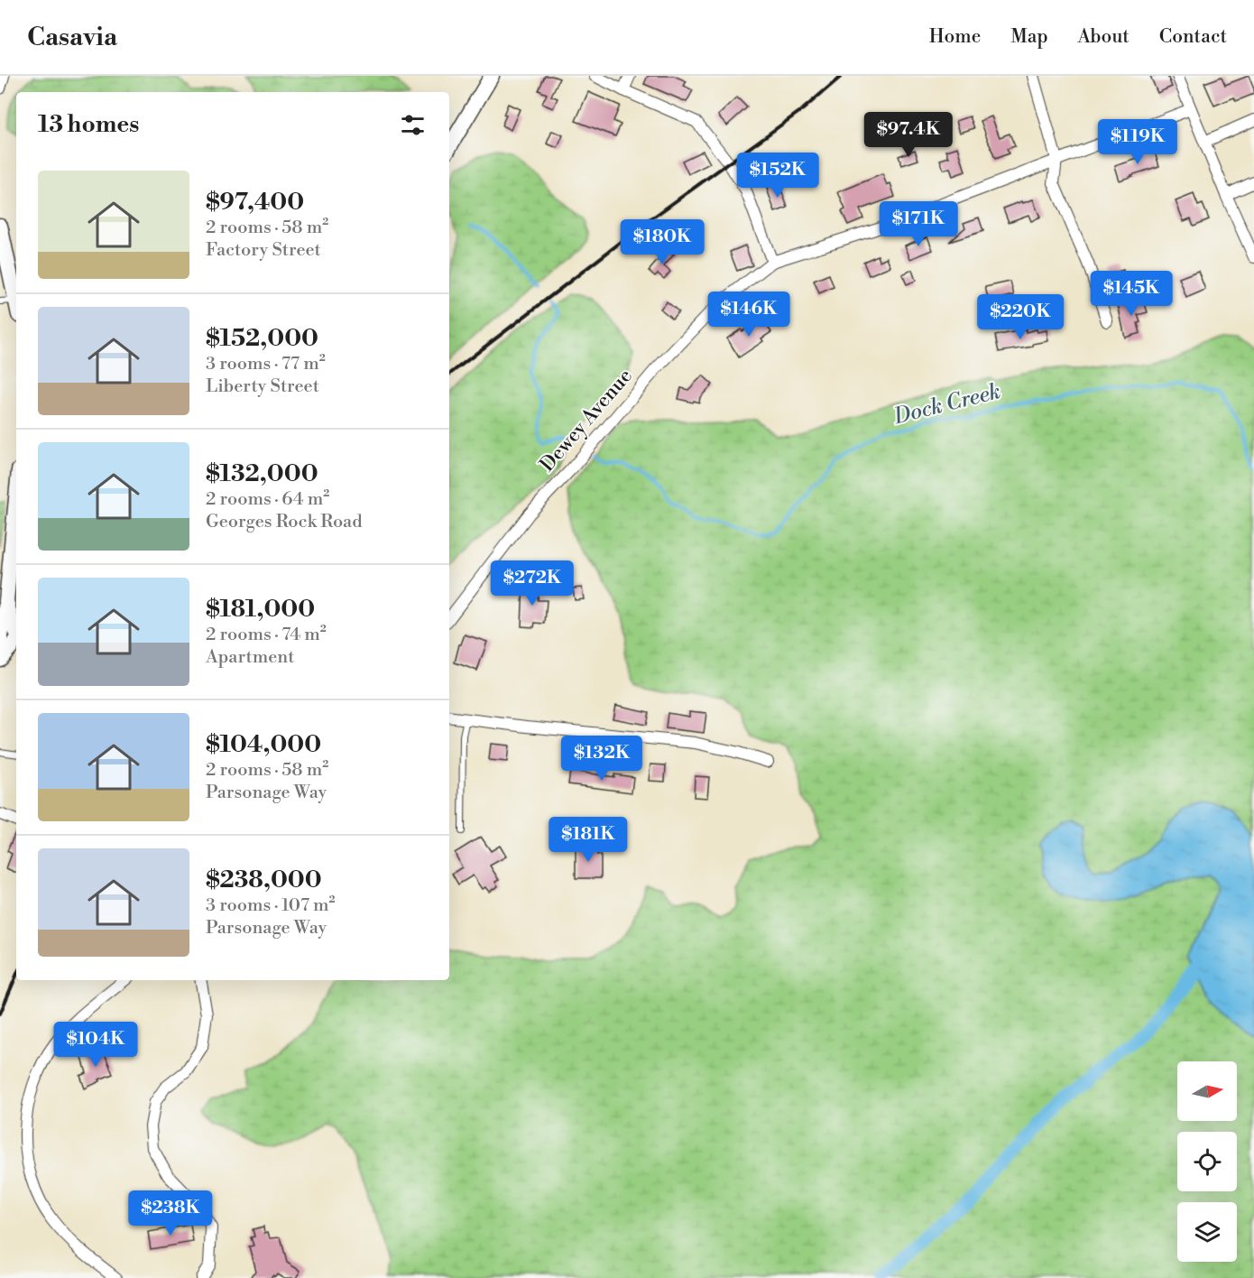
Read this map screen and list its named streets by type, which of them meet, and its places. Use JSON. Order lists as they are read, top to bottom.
{
  "streets": {
    "street": ["Dewey Avenue"]
  },
  "water": ["Dock Creek"],
  "north": "right",
  "page": {
    "header": "Casavia",
    "nav": [
      "Home",
      "Map",
      "About",
      "Contact"
    ],
    "heading": "13 homes",
    "price": [
      "$97.4K",
      "$119K",
      "$152K",
      "$171K",
      "$180K",
      "$145K",
      "$146K",
      "$220K",
      "$272K",
      "$132K",
      "$181K",
      "$104K",
      "$238K"
    ],
    "list": [
      {
        "name": "$97,400",
        "note": "2 rooms · 58 m² · Factory Street"
      },
      {
        "name": "$152,000",
        "note": "3 rooms · 77 m² · Liberty Street"
      },
      {
        "name": "$132,000",
        "note": "2 rooms · 64 m² · Georges Rock Road"
      },
      {
        "name": "$181,000",
        "note": "2 rooms · 74 m² · Apartment"
      },
      {
        "name": "$104,000",
        "note": "2 rooms · 58 m² · Parsonage Way"
      },
      {
        "name": "$238,000",
        "note": "3 rooms · 107 m² · Parsonage Way"
      }
    ]
  }
}
